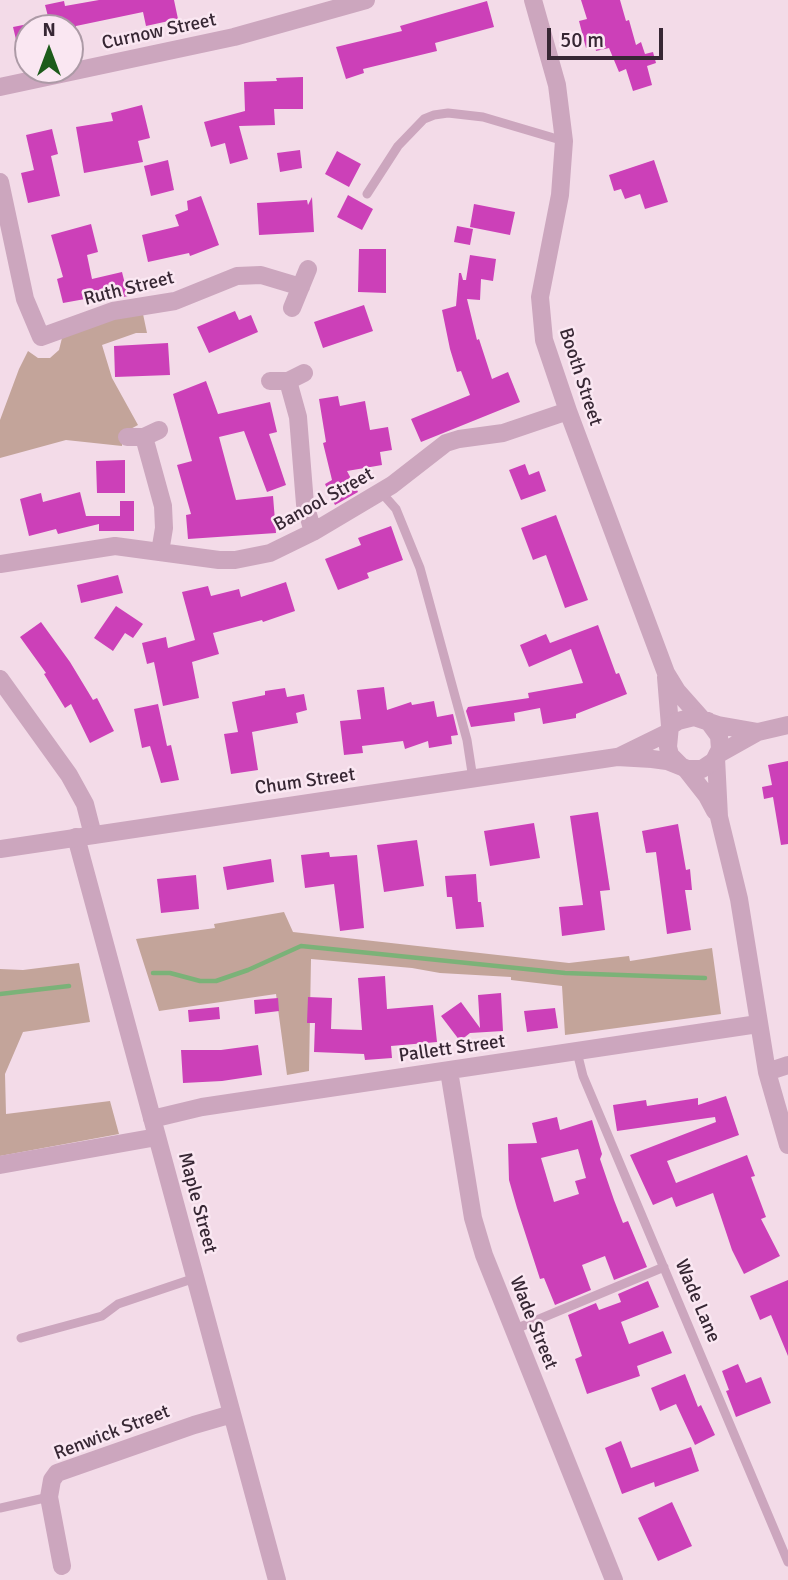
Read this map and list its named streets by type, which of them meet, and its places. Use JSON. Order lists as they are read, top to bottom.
{
  "streets": {
    "street": [
      "Curnow Street",
      "Ruth Street",
      "Booth Street",
      "Banool Street",
      "Chum Street",
      "Pallett Street",
      "Maple Street",
      "Wade Street",
      "Renwick Street"
    ],
    "lane": ["Wade Lane"]
  },
  "crossings": [
    ["Booth Street", "Banool Street"],
    ["Booth Street", "Chum Street"],
    ["Chum Street", "Maple Street"],
    ["Pallett Street", "Maple Street"],
    ["Pallett Street", "Wade Lane"],
    ["Pallett Street", "Wade Street"],
    ["Maple Street", "Renwick Street"]
  ],
  "scale_bar": "50 m",
  "north": "top"
}
